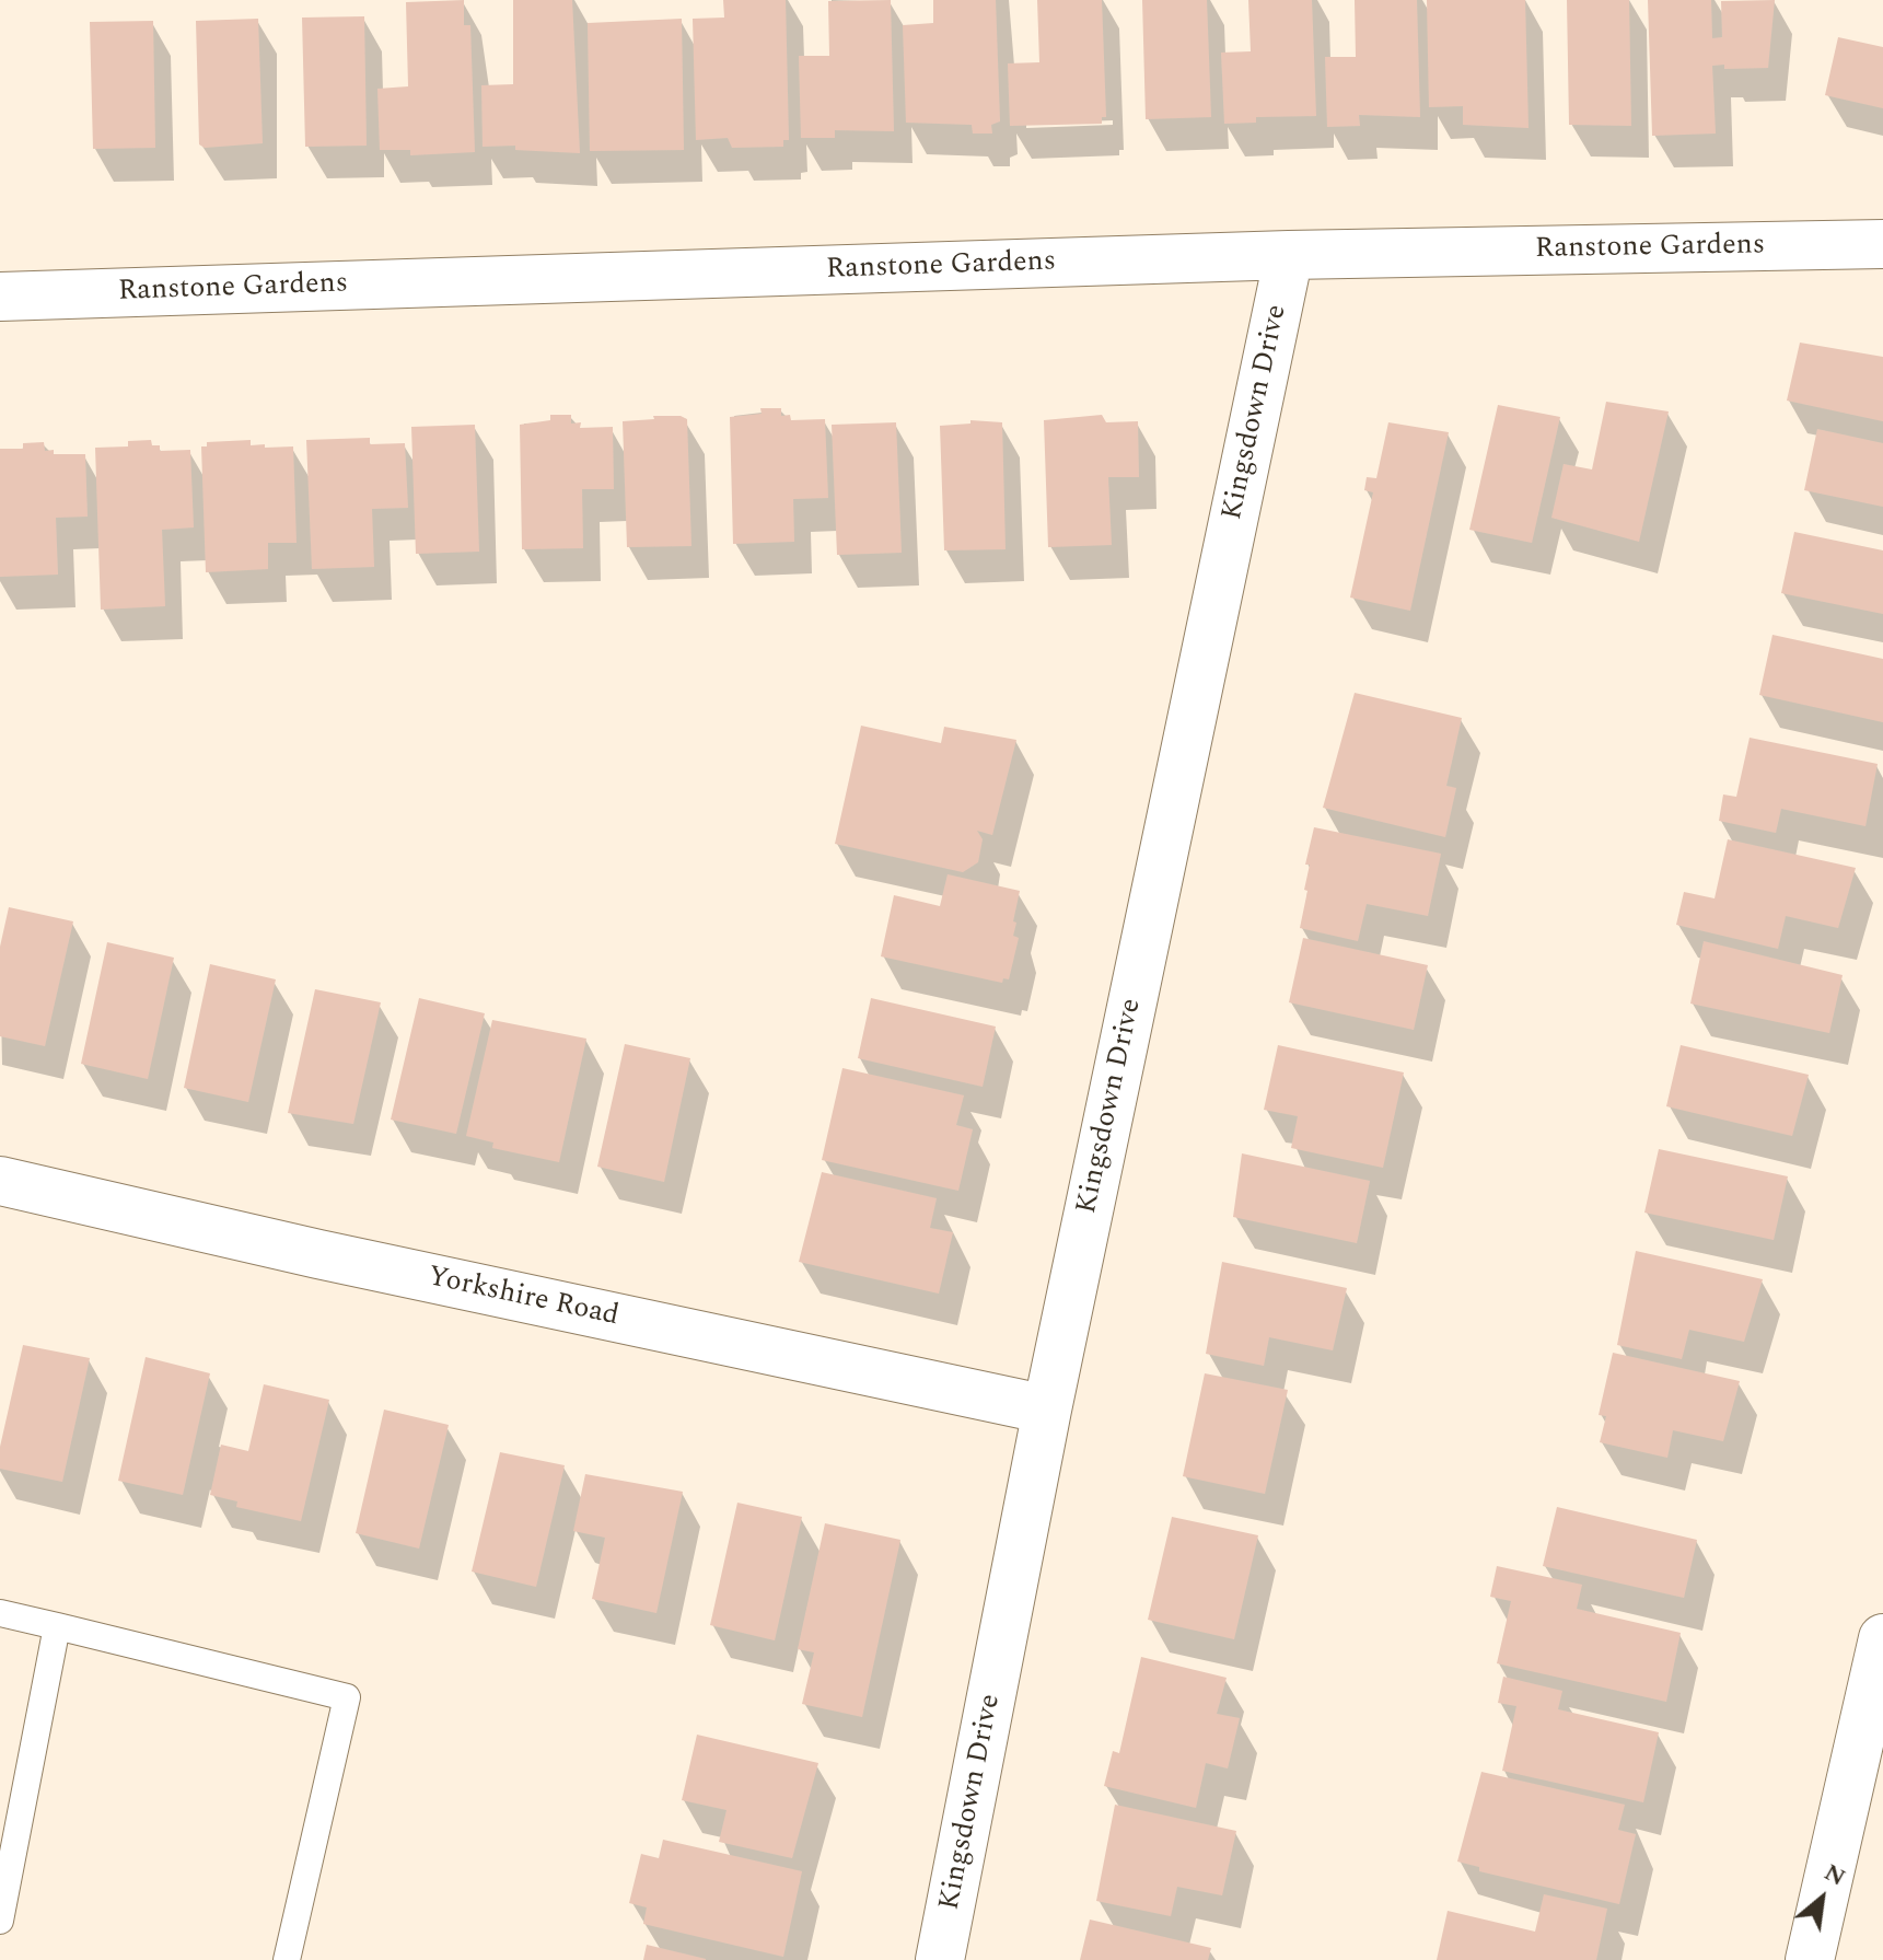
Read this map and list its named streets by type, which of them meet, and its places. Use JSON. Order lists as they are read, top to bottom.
{
  "streets": {
    "street": ["Ranstone Gardens", "Kingsdown Drive", "Yorkshire Road"]
  },
  "crossings": [
    ["Ranstone Gardens", "Kingsdown Drive"],
    ["Kingsdown Drive", "Yorkshire Road"]
  ],
  "north": "top right"
}
